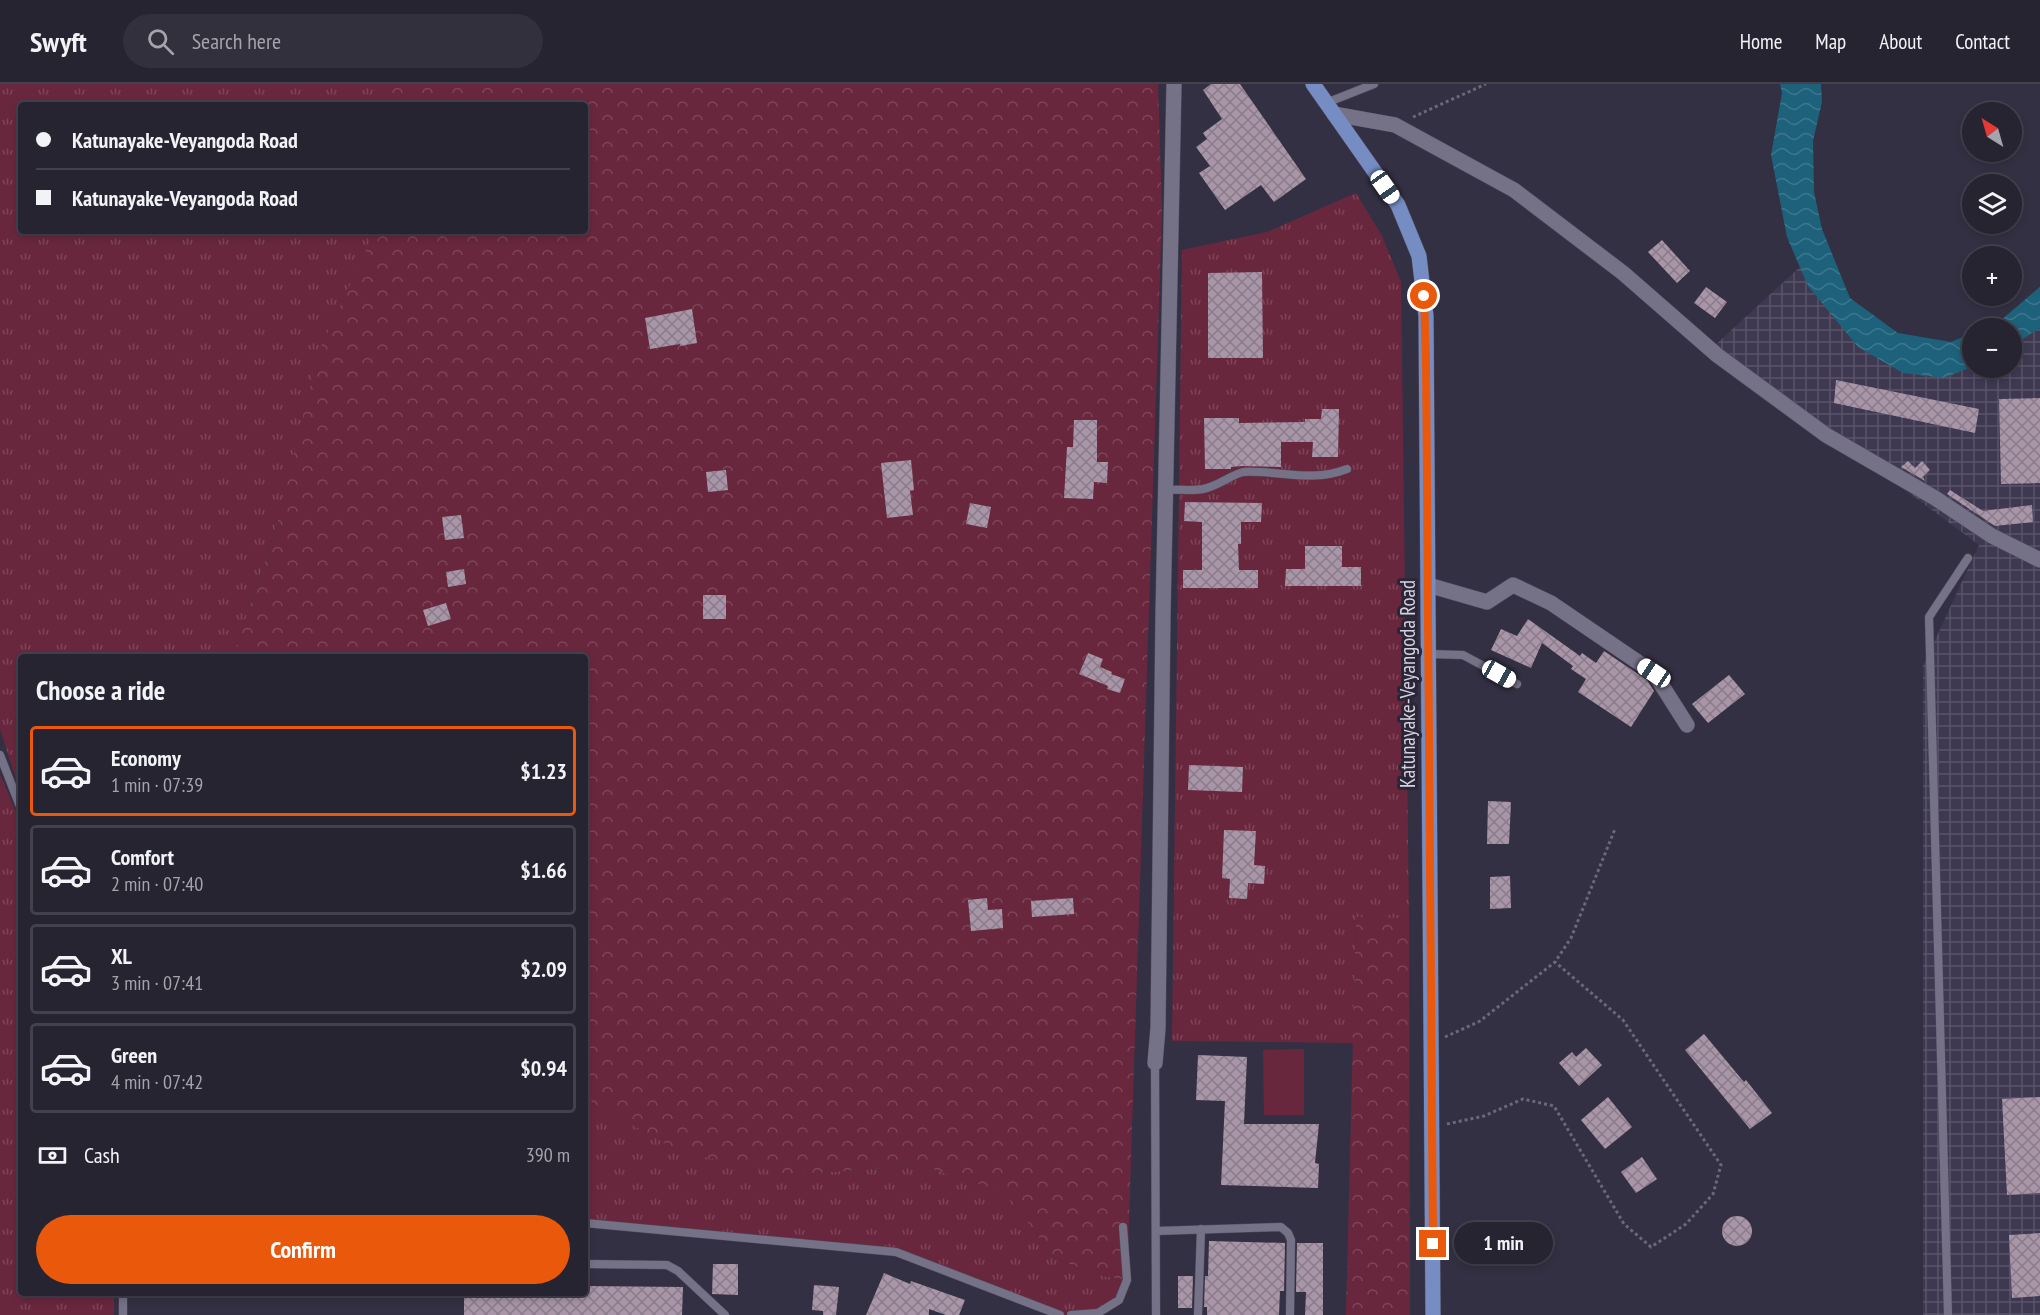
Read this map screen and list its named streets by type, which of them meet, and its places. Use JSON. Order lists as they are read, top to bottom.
{
  "streets": {
    "main road": ["Katunayake-Veyangoda Road"]
  },
  "north": "top left",
  "page": {
    "header": "Swyft",
    "search": "Search here",
    "nav": [
      "Home",
      "Map",
      "About",
      "Contact"
    ],
    "map_buttons": ["+", "−"],
    "banner": ["Katunayake-Veyangoda Road", "Katunayake-Veyangoda Road"],
    "heading": "Choose a ride",
    "list": [
      {
        "name": "Economy",
        "note": "1 min · 07:39",
        "value": "$1.23"
      },
      {
        "name": "Comfort",
        "note": "2 min · 07:40",
        "value": "$1.66"
      },
      {
        "name": "XL",
        "note": "3 min · 07:41",
        "value": "$2.09"
      },
      {
        "name": "Green",
        "note": "4 min · 07:42",
        "value": "$0.94"
      }
    ],
    "pay": ["Cash", "390 m"],
    "buttons": "Confirm",
    "bubble": "1 min"
  }
}
